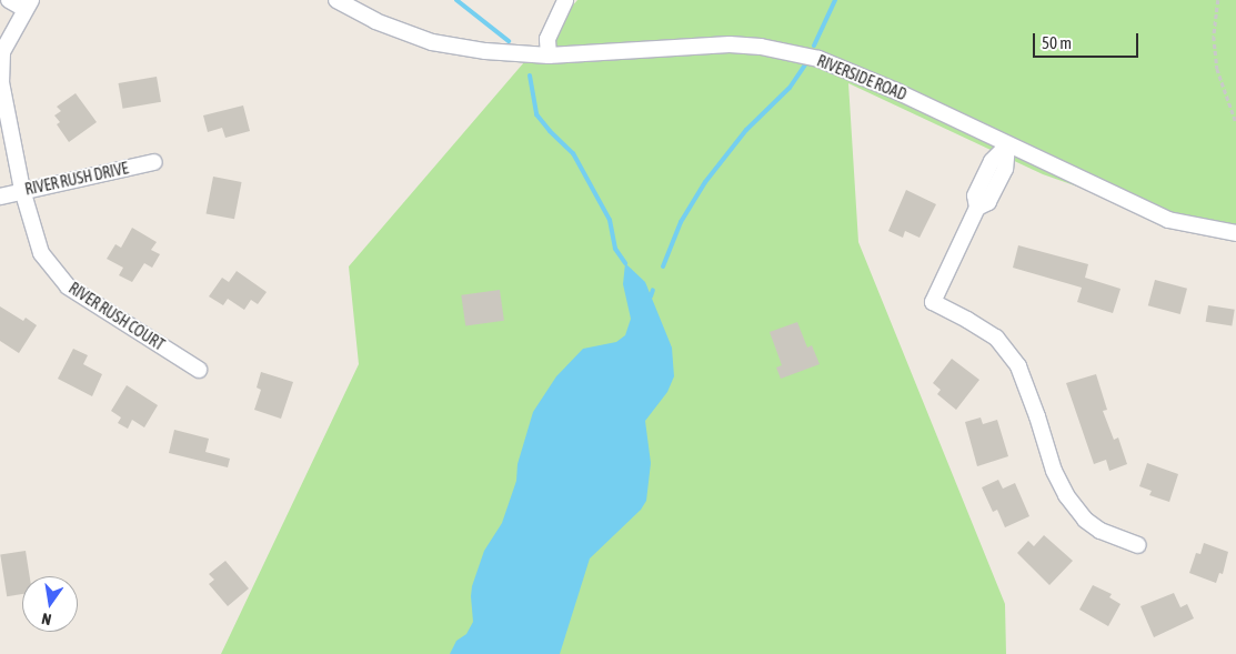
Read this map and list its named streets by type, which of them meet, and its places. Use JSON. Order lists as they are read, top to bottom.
{
  "streets": {
    "street": ["RIVERSIDE ROAD", "RIVER RUSH DRIVE", "RIVER RUSH COURT"]
  },
  "crossings": [
    ["RIVER RUSH DRIVE", "RIVER RUSH COURT"]
  ],
  "scale_bar": "50 m",
  "north": "bottom"
}
